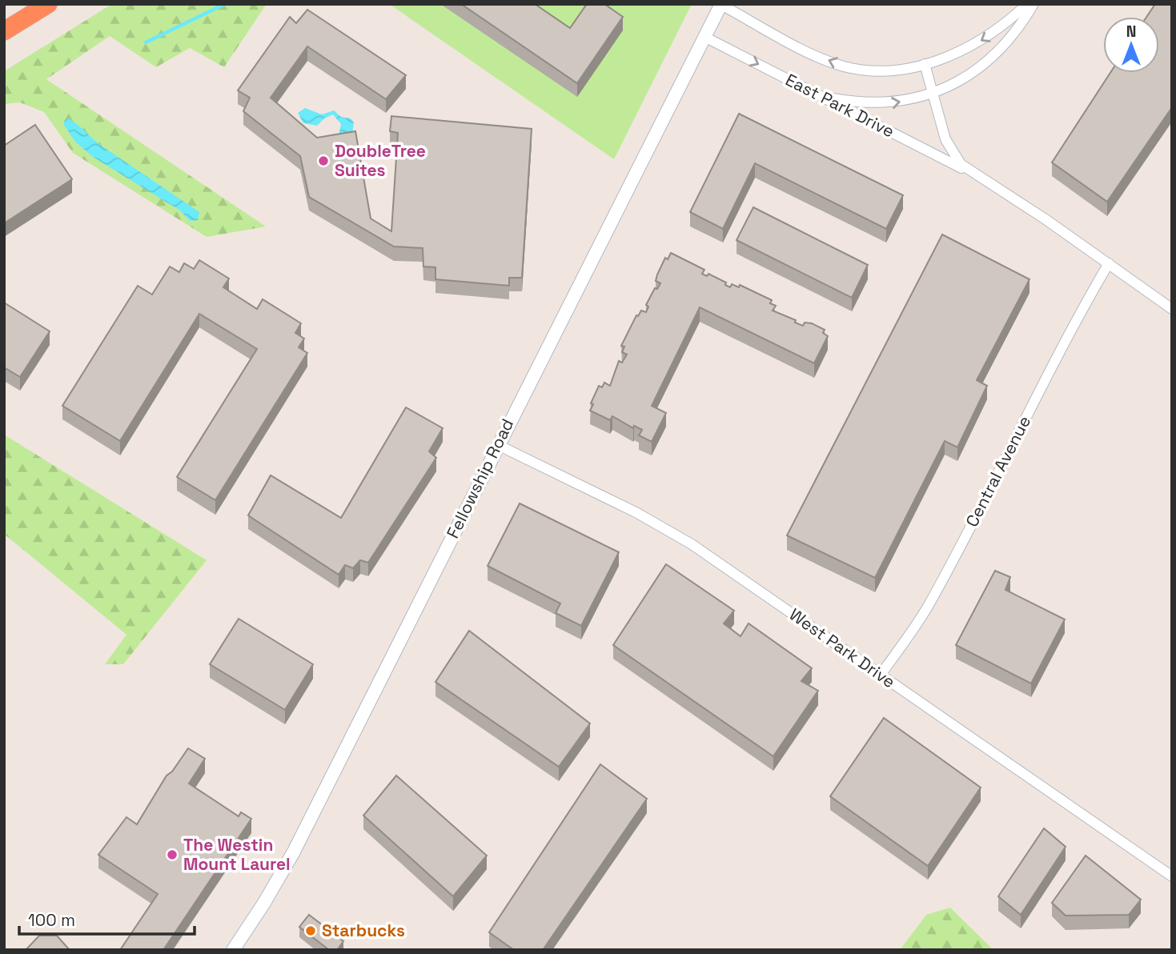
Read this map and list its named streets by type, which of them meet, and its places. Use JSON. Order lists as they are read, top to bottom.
{
  "streets": {
    "street": [
      "East Park Drive",
      "Central Avenue",
      "Fellowship Road",
      "West Park Drive"
    ]
  },
  "crossings": [
    ["East Park Drive", "Central Avenue"],
    ["East Park Drive", "Fellowship Road"],
    ["Central Avenue", "West Park Drive"],
    ["Fellowship Road", "West Park Drive"]
  ],
  "places": ["DoubleTree Suites", "The Westin Mount Laurel", "Starbucks"],
  "scale_bar": "100 m",
  "north": "top"
}
